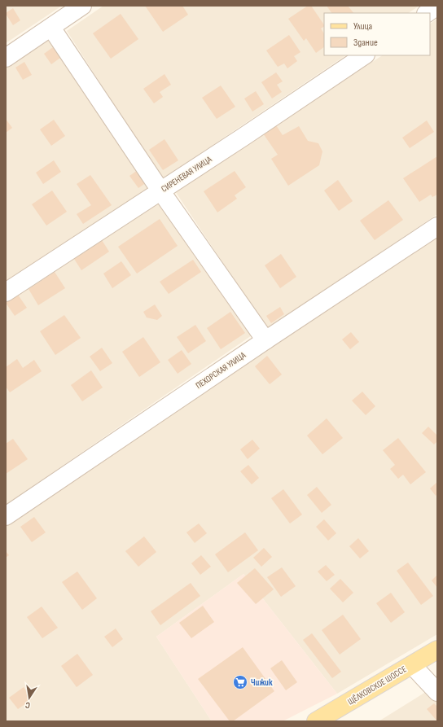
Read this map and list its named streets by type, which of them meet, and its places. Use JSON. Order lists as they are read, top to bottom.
{
  "streets": {
    "main road": ["ЩЁЛКОВСКОЕ ШОССЕ"],
    "street": ["СИРЕНЕВАЯ УЛИЦА", "ПЕХОРСКАЯ УЛИЦА"]
  },
  "places": {
    "supermarket": ["Чижик"]
  },
  "legend": ["Улица", "Здание"],
  "north": "bottom"
}
